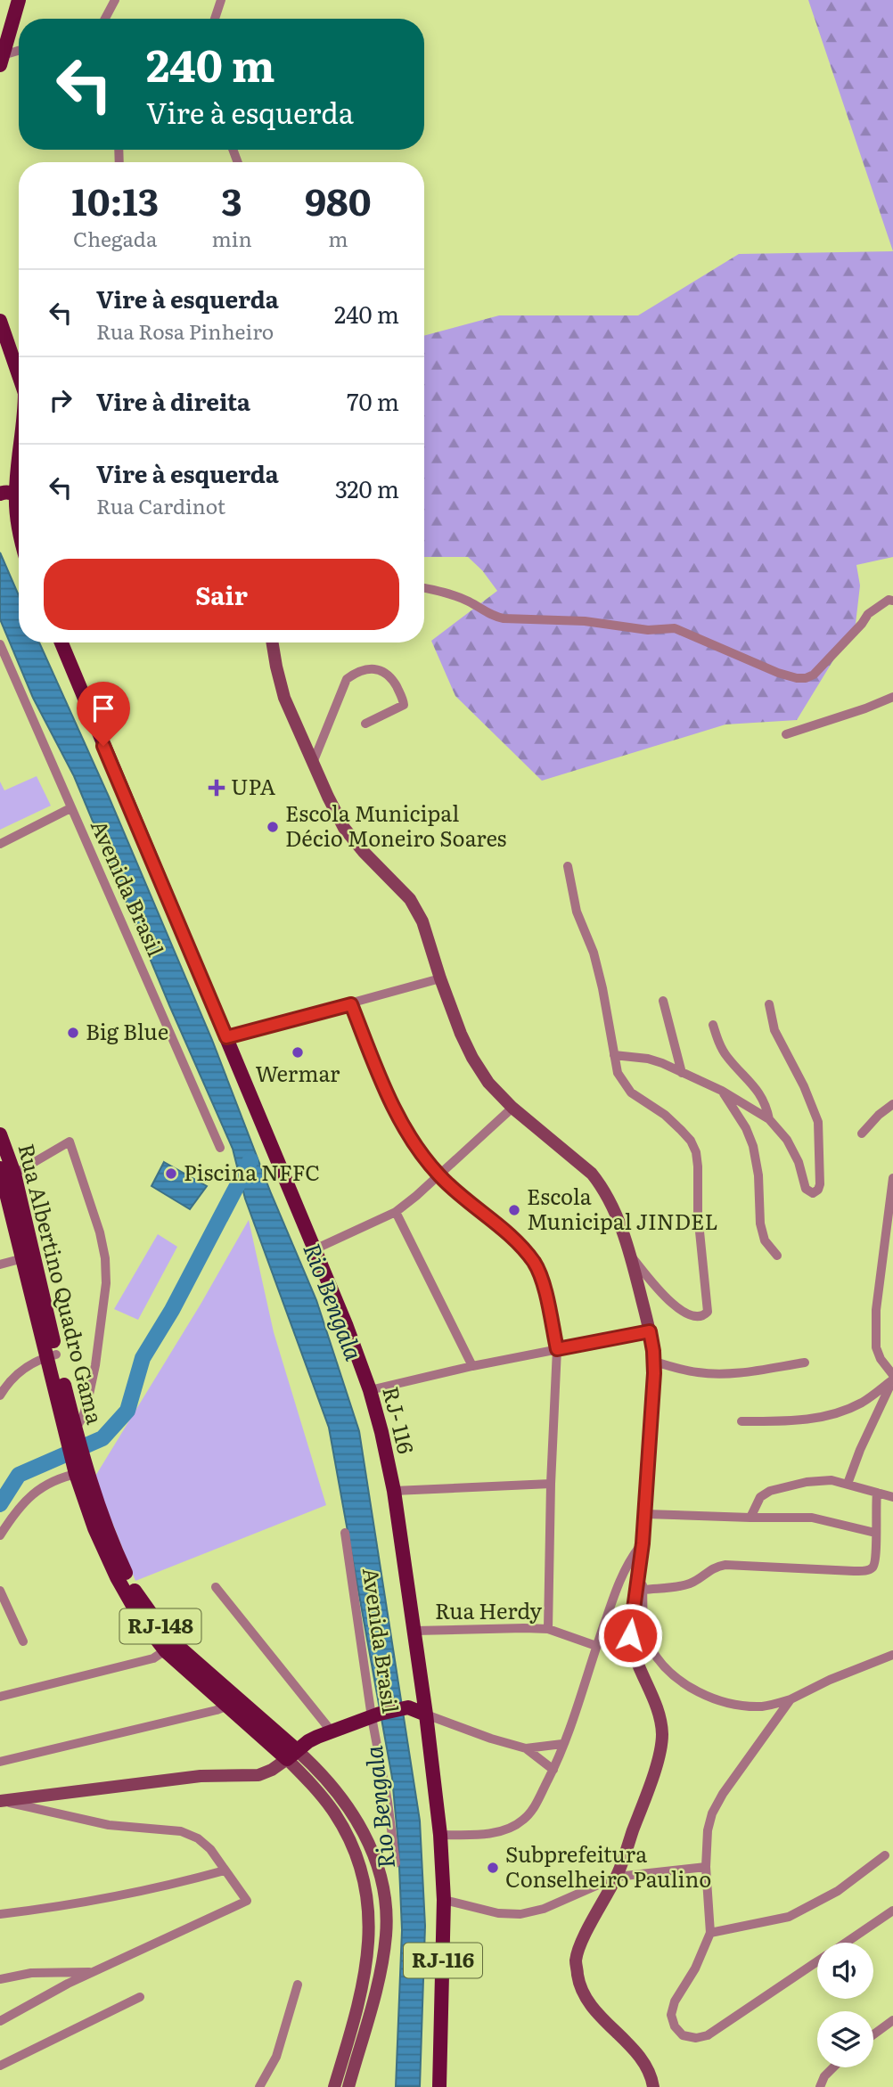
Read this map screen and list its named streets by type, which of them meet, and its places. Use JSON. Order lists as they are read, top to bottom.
{
  "streets": {
    "main road": [
      "Rua Albertino Quadro Gama",
      "RJ- 116",
      "RJ-148",
      "RJ-116"
    ],
    "street": ["Avenida Brasil", "Rua Herdy"]
  },
  "crossings": [
    ["Rua Albertino Quadro Gama", "RJ-148"],
    ["RJ- 116", "Rua Herdy"]
  ],
  "water": ["Rio Bengala"],
  "places": {
    "health": ["UPA"],
    "other": [
      "Escola Municipal Décio Moneiro Soares",
      "Big Blue",
      "Wermar",
      "Piscina NFFC",
      "Escola Municipal JINDEL",
      "Subprefeitura Conselheiro Paulino"
    ]
  },
  "page": {
    "turn": ["240 m", "Vire à esquerda"],
    "eta": [
      "10:13",
      "Chegada",
      "3",
      "min",
      "980",
      "m"
    ],
    "list": [
      {
        "name": "Vire à esquerda",
        "note": "Rua Rosa Pinheiro",
        "value": "240 m"
      },
      {
        "name": "Vire à direita",
        "value": "70 m"
      },
      {
        "name": "Vire à esquerda",
        "note": "Rua Cardinot",
        "value": "320 m"
      }
    ],
    "buttons": "Sair"
  }
}
